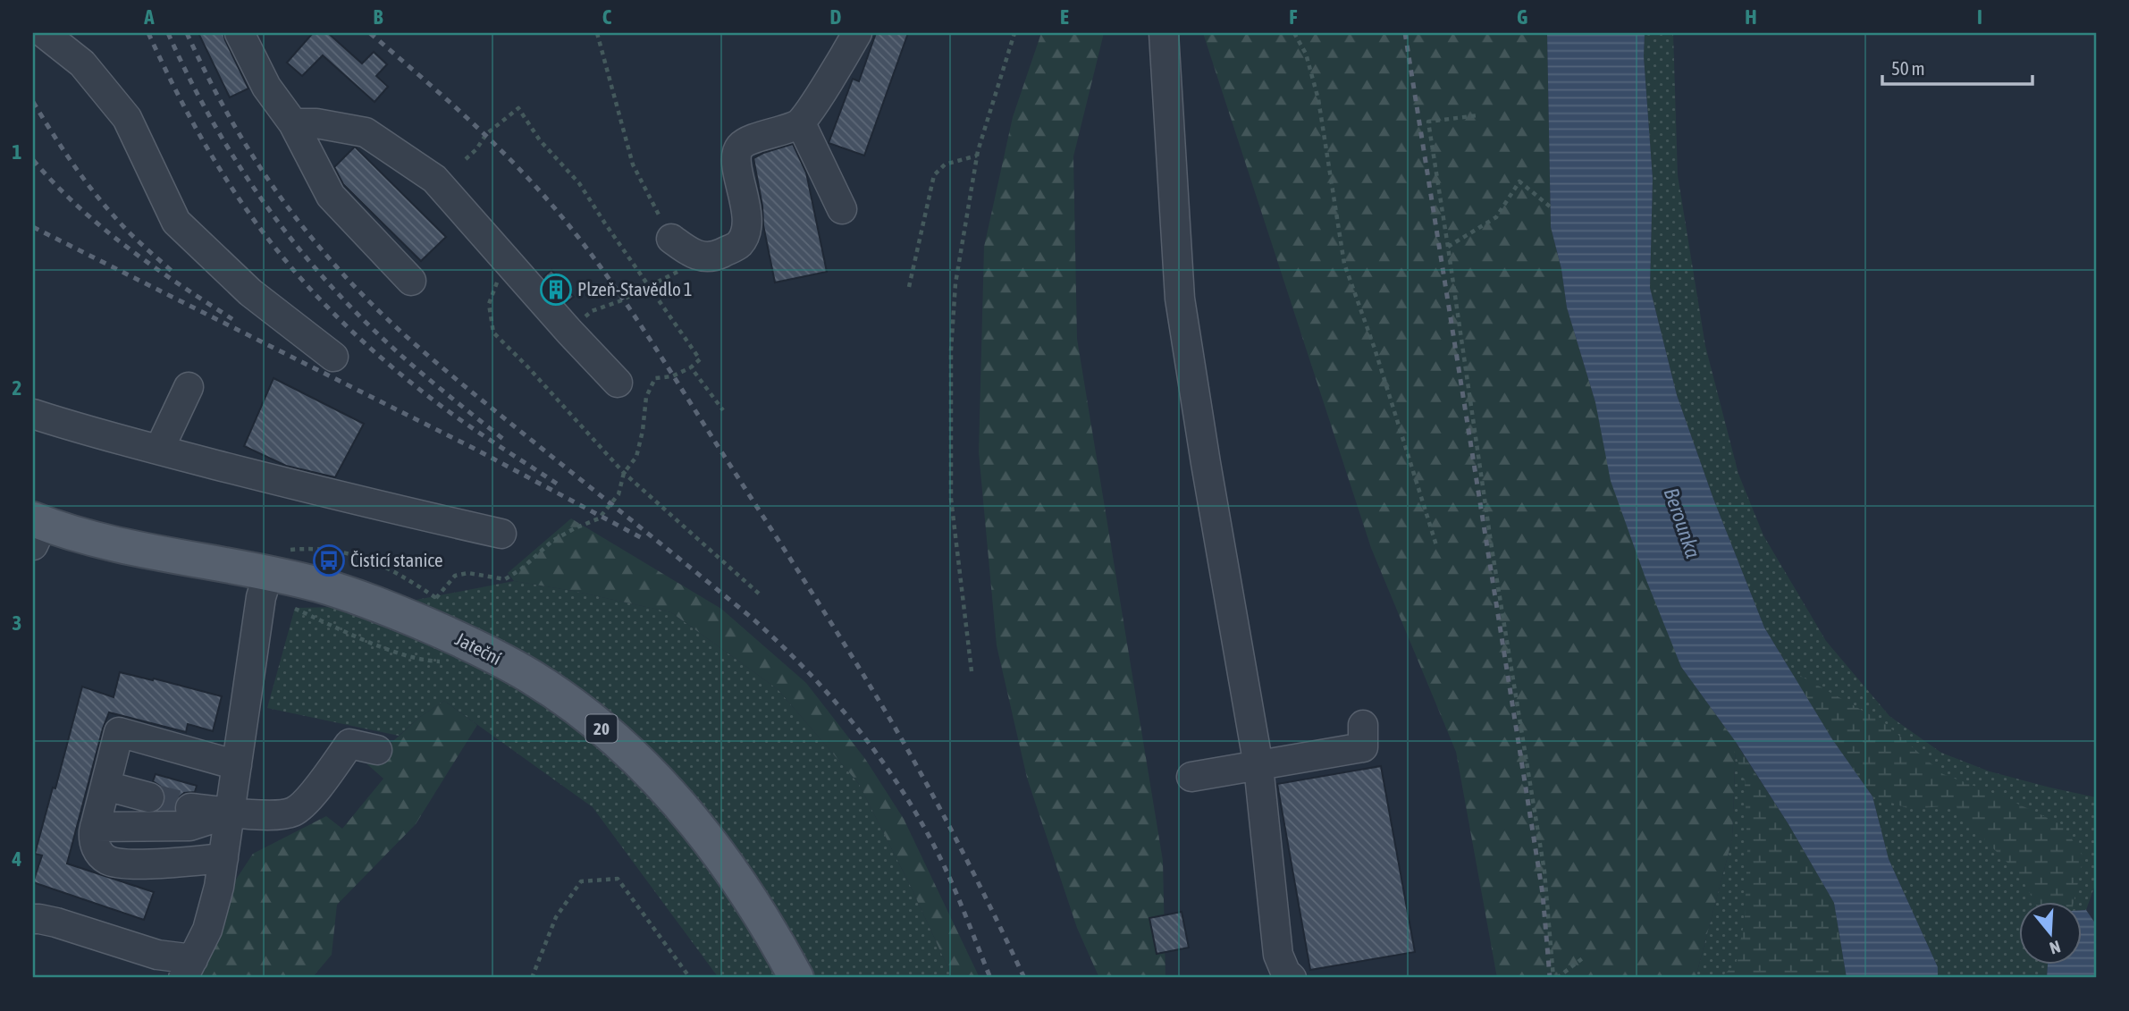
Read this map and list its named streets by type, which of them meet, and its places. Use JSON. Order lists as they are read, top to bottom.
{
  "streets": {
    "main road": ["Jateční", "20"]
  },
  "water": ["Berounka"],
  "places": {
    "building": ["Plzeň-Stavědlo 1"],
    "bus stop": ["Čisticí stanice"]
  },
  "scale_bar": "50 m",
  "north": "bottom",
  "grid": {
    "columns": [
      "A",
      "B",
      "C",
      "D",
      "E",
      "F",
      "G",
      "H",
      "I"
    ],
    "rows": [
      "1",
      "2",
      "3",
      "4"
    ]
  }
}
